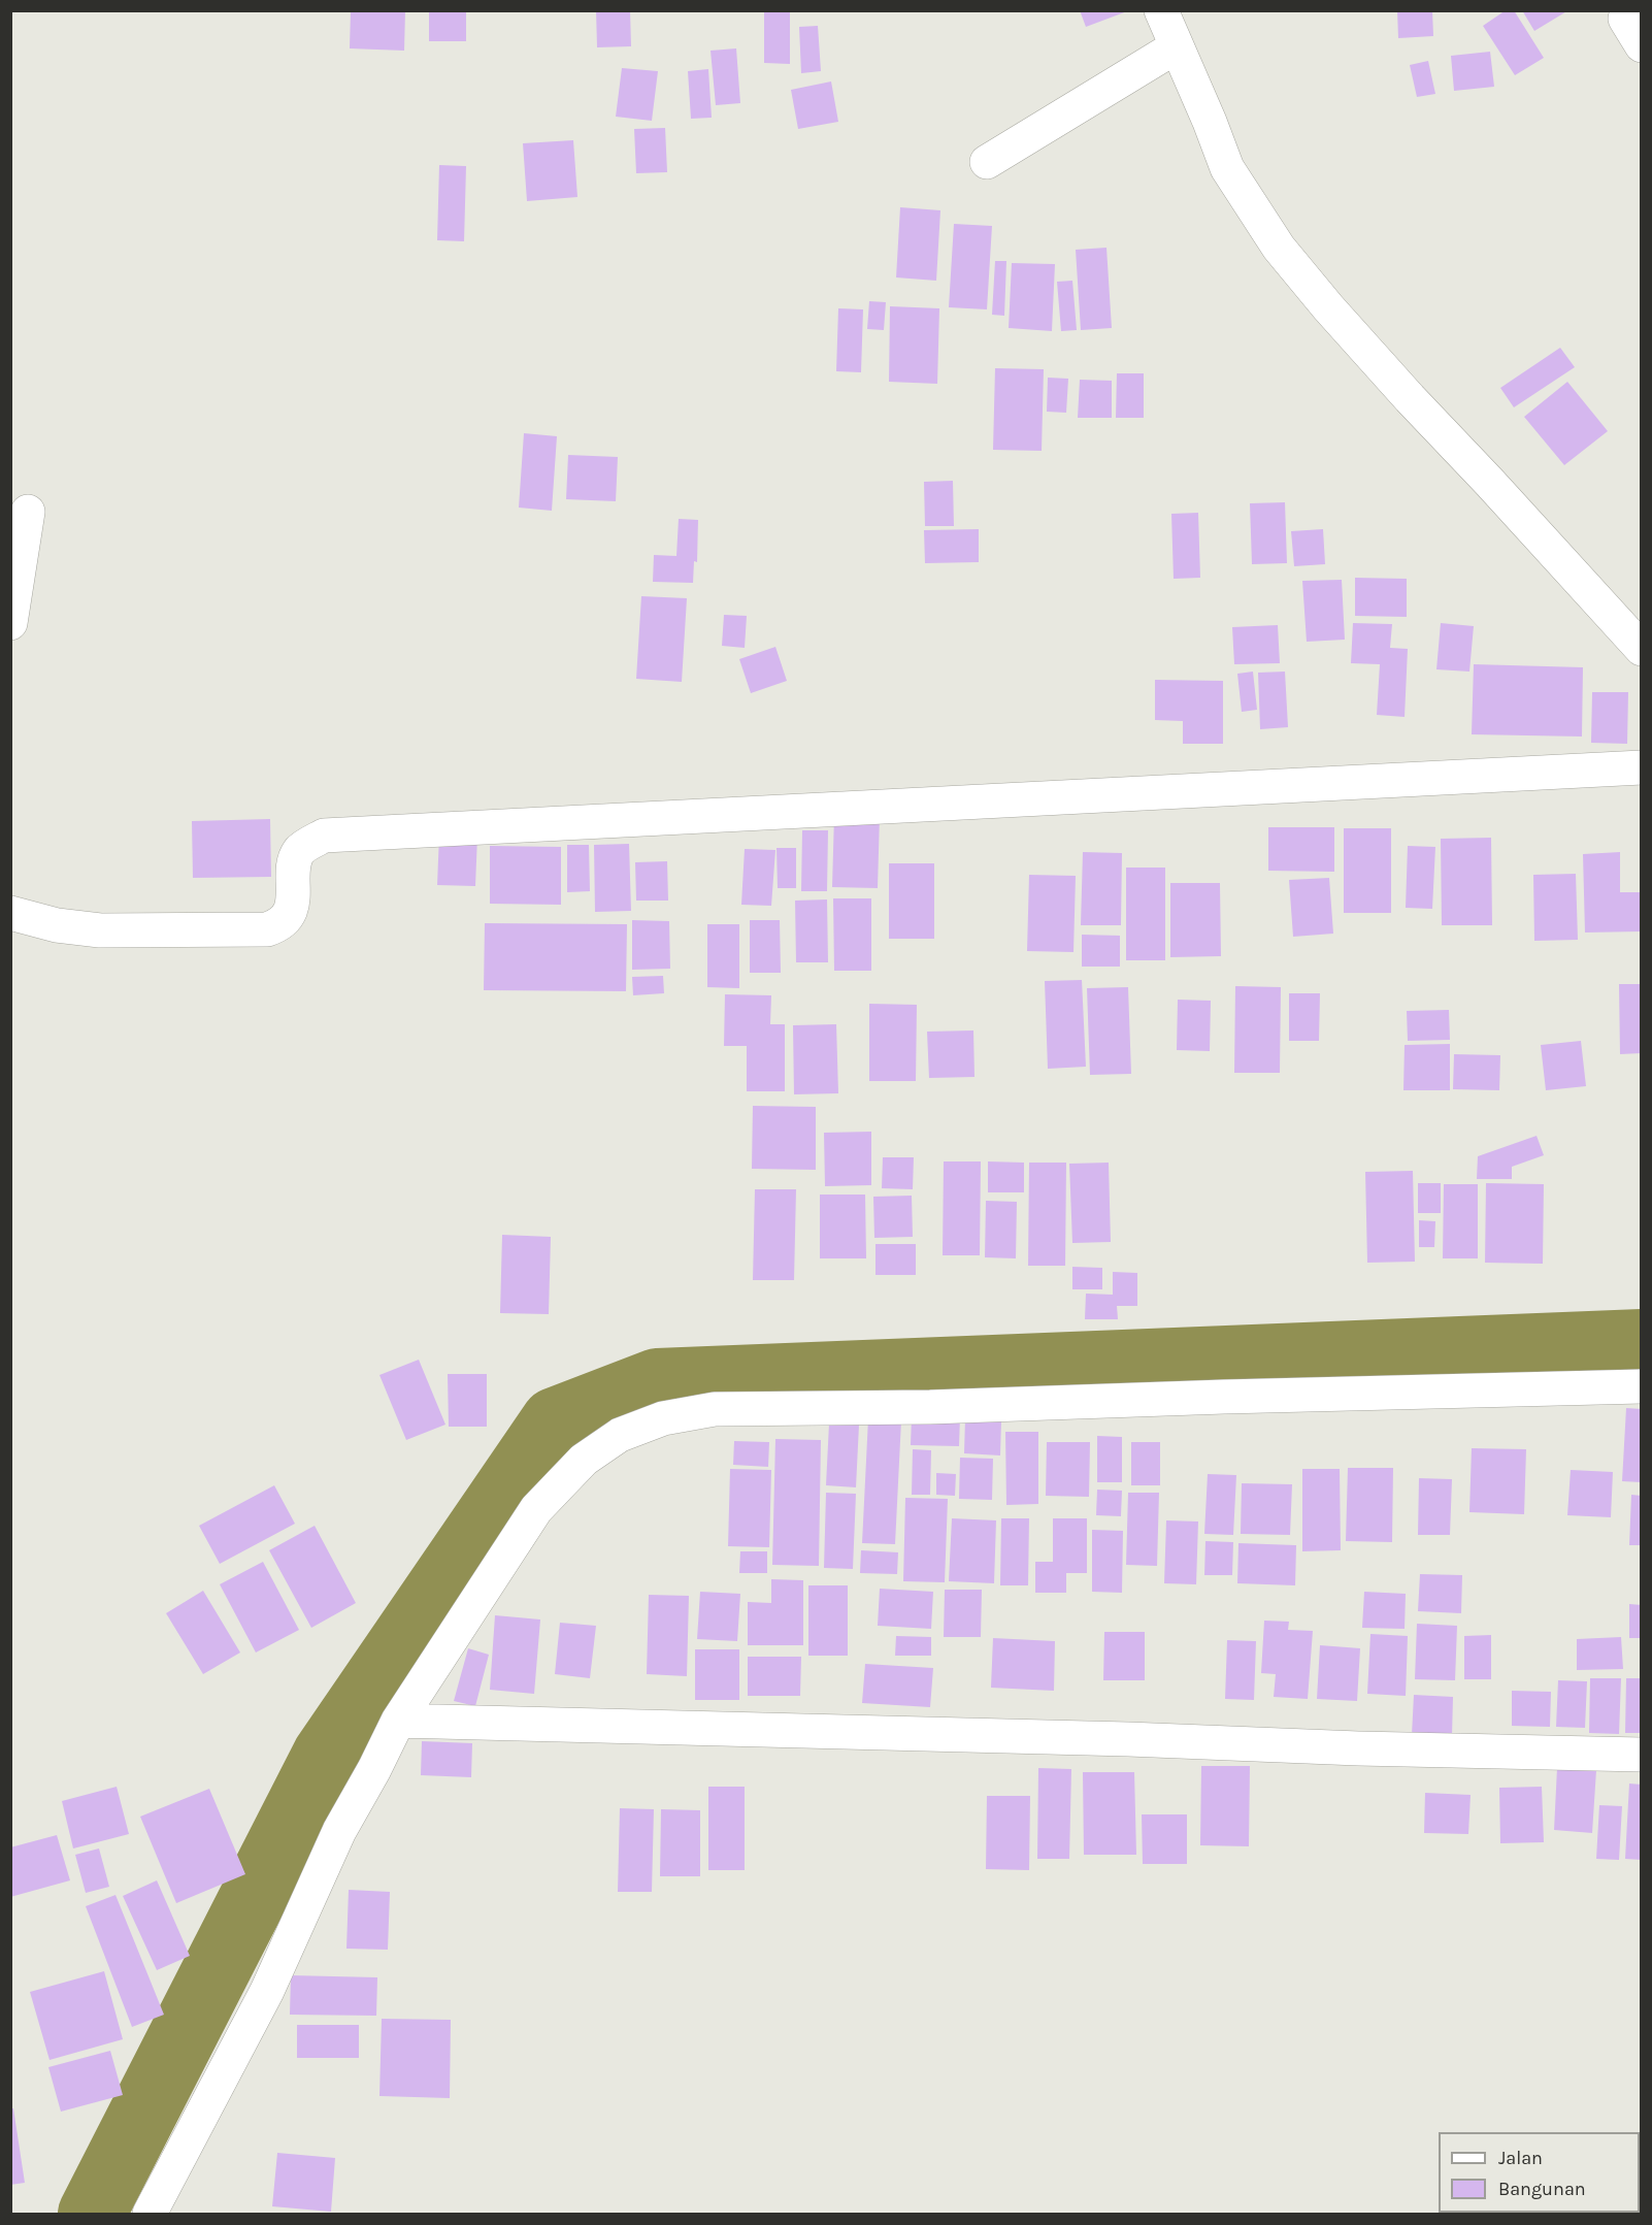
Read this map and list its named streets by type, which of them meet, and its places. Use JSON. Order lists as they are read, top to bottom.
{
  "legend": ["Jalan", "Bangunan"]
}
